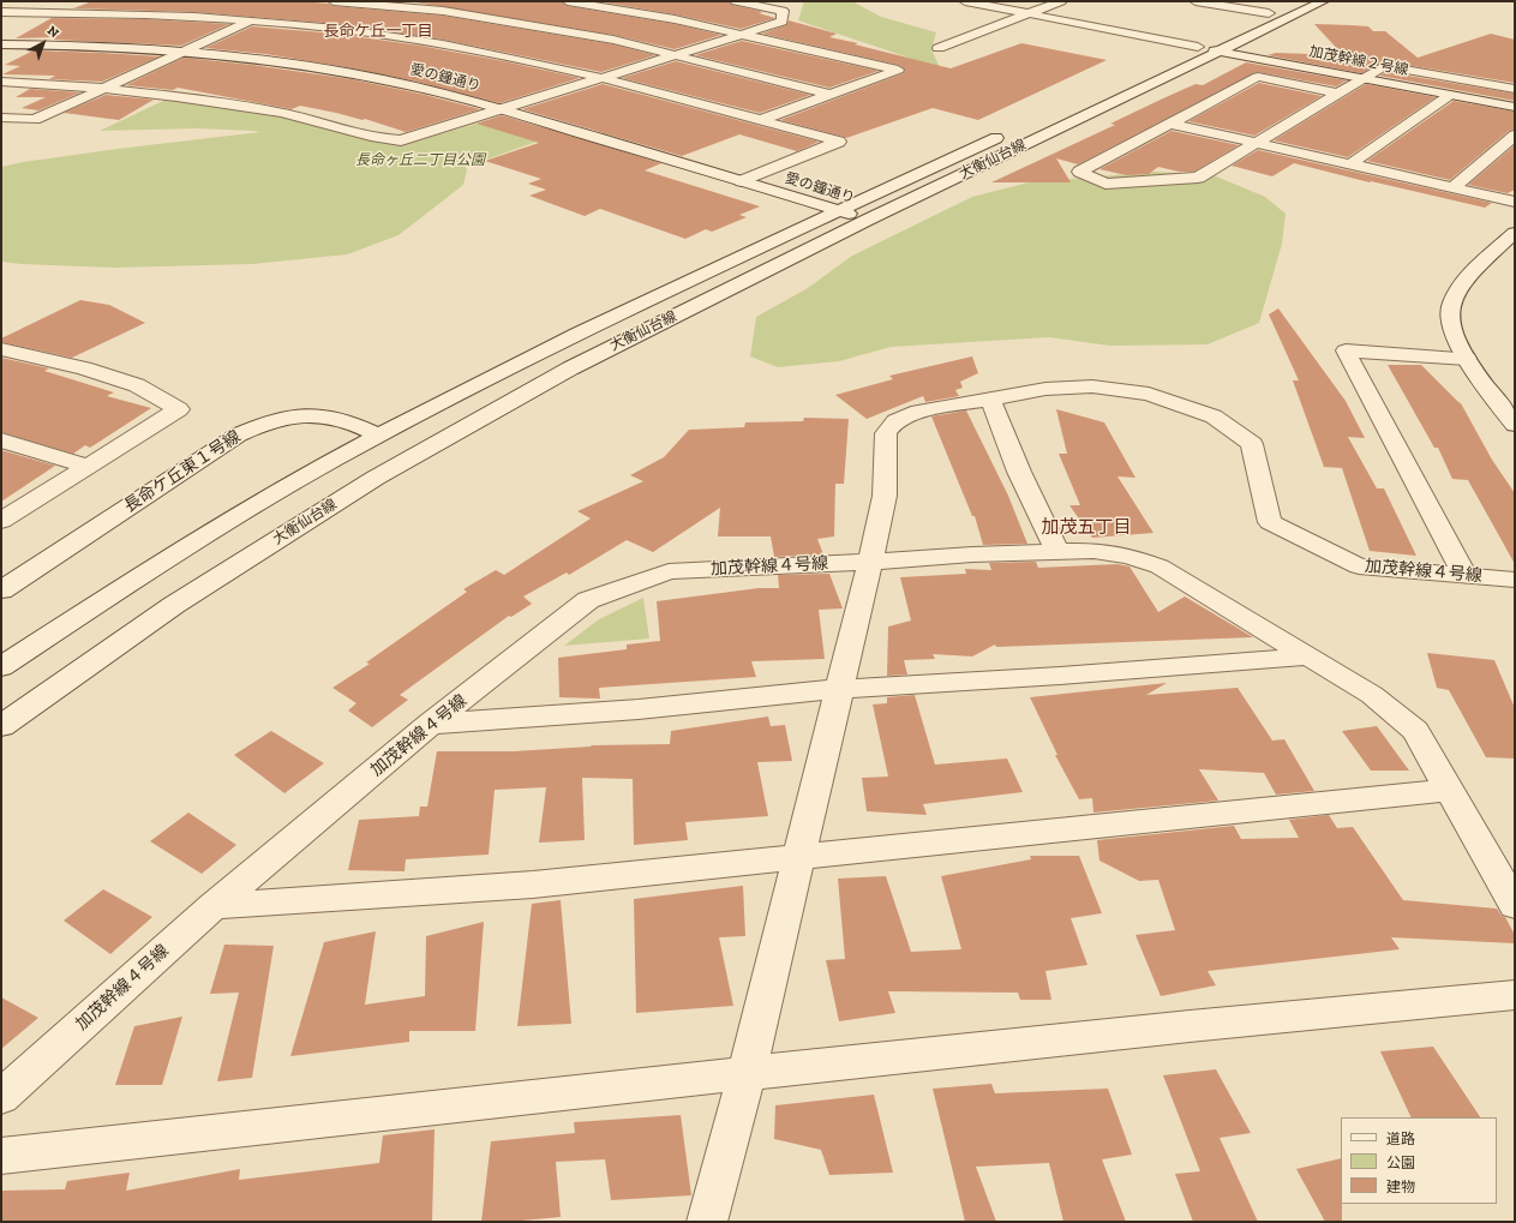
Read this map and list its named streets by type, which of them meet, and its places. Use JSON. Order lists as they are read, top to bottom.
{
  "streets": {
    "street": [
      "加茂幹線２号線",
      "愛の鐘通り",
      "大衡仙台線",
      "長命ケ丘東１号線",
      "加茂幹線４号線"
    ]
  },
  "crossings": [
    ["加茂幹線２号線", "大衡仙台線"],
    ["愛の鐘通り", "大衡仙台線"],
    ["大衡仙台線", "長命ケ丘東１号線"]
  ],
  "districts": ["長命ケ丘一丁目", "加茂五丁目"],
  "parks": ["長命ヶ丘二丁目公園"],
  "legend": ["道路", "公園", "建物"],
  "north": "top right"
}
